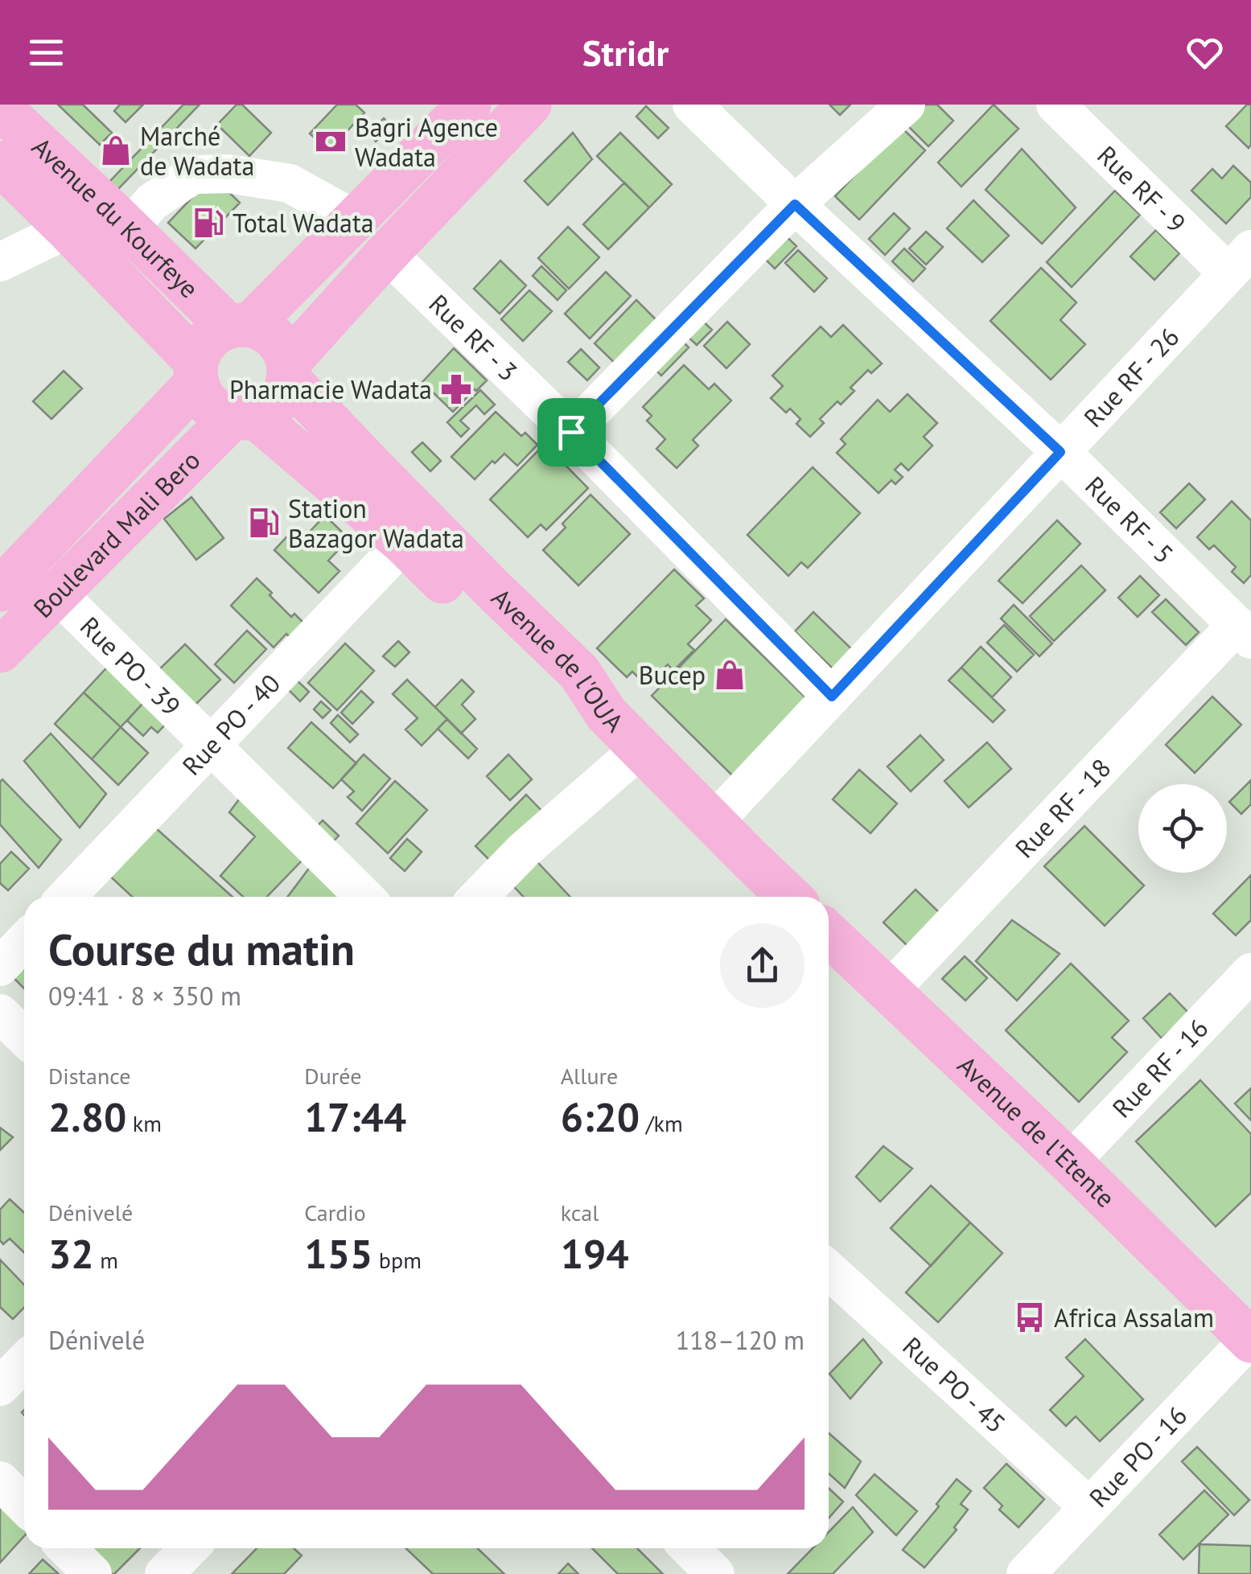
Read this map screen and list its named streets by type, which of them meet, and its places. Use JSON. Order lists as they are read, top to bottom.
{
  "streets": {
    "main road": [
      "Avenue du Kourfeye",
      "Boulevard Mali Bero",
      "Avenue de l'OUA",
      "Avenue de l'Etente"
    ],
    "street": [
      "Rue RF - 9",
      "Rue RF - 3",
      "Rue RF - 26",
      "Rue RF - 5",
      "Rue PO - 39",
      "Rue PO - 40",
      "Rue RF - 18",
      "Rue RF - 16",
      "Rue PO - 45",
      "Rue PO - 16"
    ]
  },
  "crossings": [
    ["Rue RF - 9", "Rue RF - 26"],
    ["Avenue du Kourfeye", "Boulevard Mali Bero"],
    ["Avenue du Kourfeye", "Avenue de l'OUA"],
    ["Rue RF - 3", "Rue RF - 26"],
    ["Rue RF - 26", "Rue RF - 5"],
    ["Rue RF - 5", "Rue RF - 18"],
    ["Boulevard Mali Bero", "Avenue de l'OUA"],
    ["Boulevard Mali Bero", "Rue PO - 39"],
    ["Avenue de l'OUA", "Rue PO - 40"],
    ["Rue PO - 39", "Rue PO - 40"],
    ["Rue RF - 18", "Avenue de l'Etente"],
    ["Rue RF - 16", "Avenue de l'Etente"],
    ["Avenue de l'Etente", "Rue PO - 16"],
    ["Rue PO - 45", "Rue PO - 16"]
  ],
  "places": {
    "bank": ["Bagri Agence Wadata"],
    "shop": ["Marché de Wadata", "Bucep"],
    "fuel station": ["Total Wadata", "Station Bazagor Wadata"],
    "pharmacy": ["Pharmacie Wadata"],
    "bus stop": ["Africa Assalam"]
  },
  "page": {
    "header": "Stridr",
    "heading": ["Course du matin", "09:41 · 8 × 350 m"],
    "stats": [
      ["Distance", "2.80 km"],
      ["Durée", "17:44"],
      ["Allure", "6:20 /km"],
      ["Dénivelé", "32 m"],
      ["Cardio", "155 bpm"],
      ["kcal", "194"]
    ],
    "chart": ["Dénivelé", "118–120 m"]
  }
}
